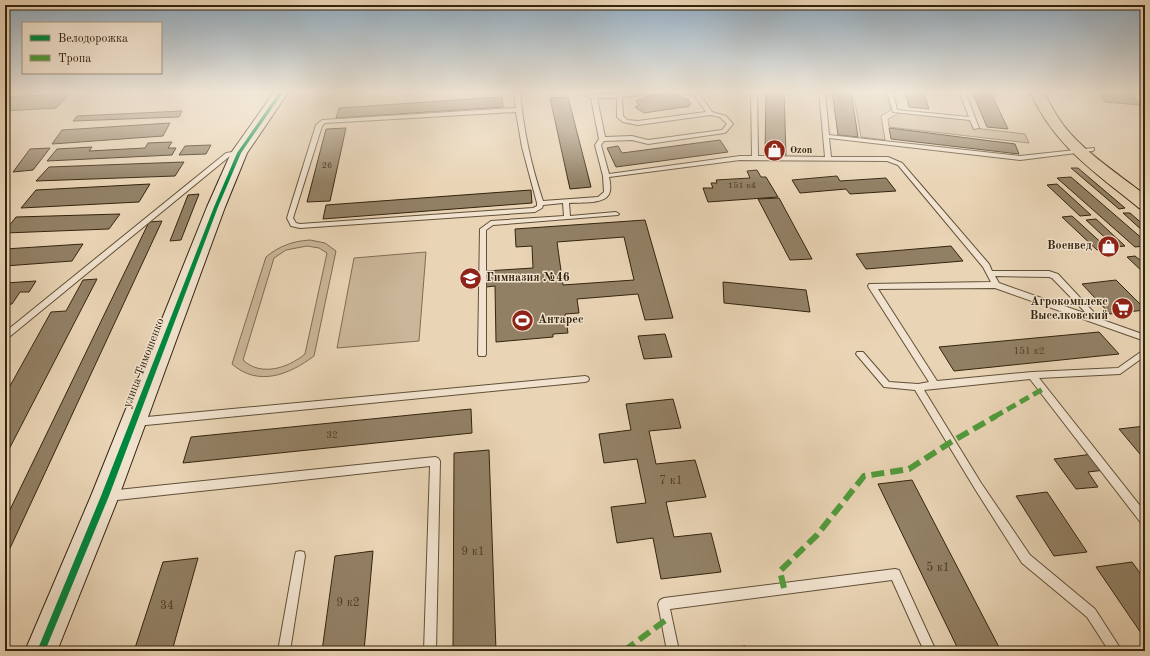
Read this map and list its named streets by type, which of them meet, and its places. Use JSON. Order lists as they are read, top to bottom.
{
  "streets": {
    "street": ["улица Тимошенко"]
  },
  "places": {
    "shop": ["Ozon", "Военвед"],
    "school or university": ["Гимназия №46"],
    "supermarket": ["Агрокомплекс Выселковский"],
    "sports": ["Антарес"]
  },
  "house_numbers": [
    "26",
    "151 к4",
    "151 к2",
    "32",
    "7 к1",
    "9 к1",
    "5 к1",
    "9 к2",
    "34"
  ],
  "legend": ["Велодорожка", "Тропа"]
}
